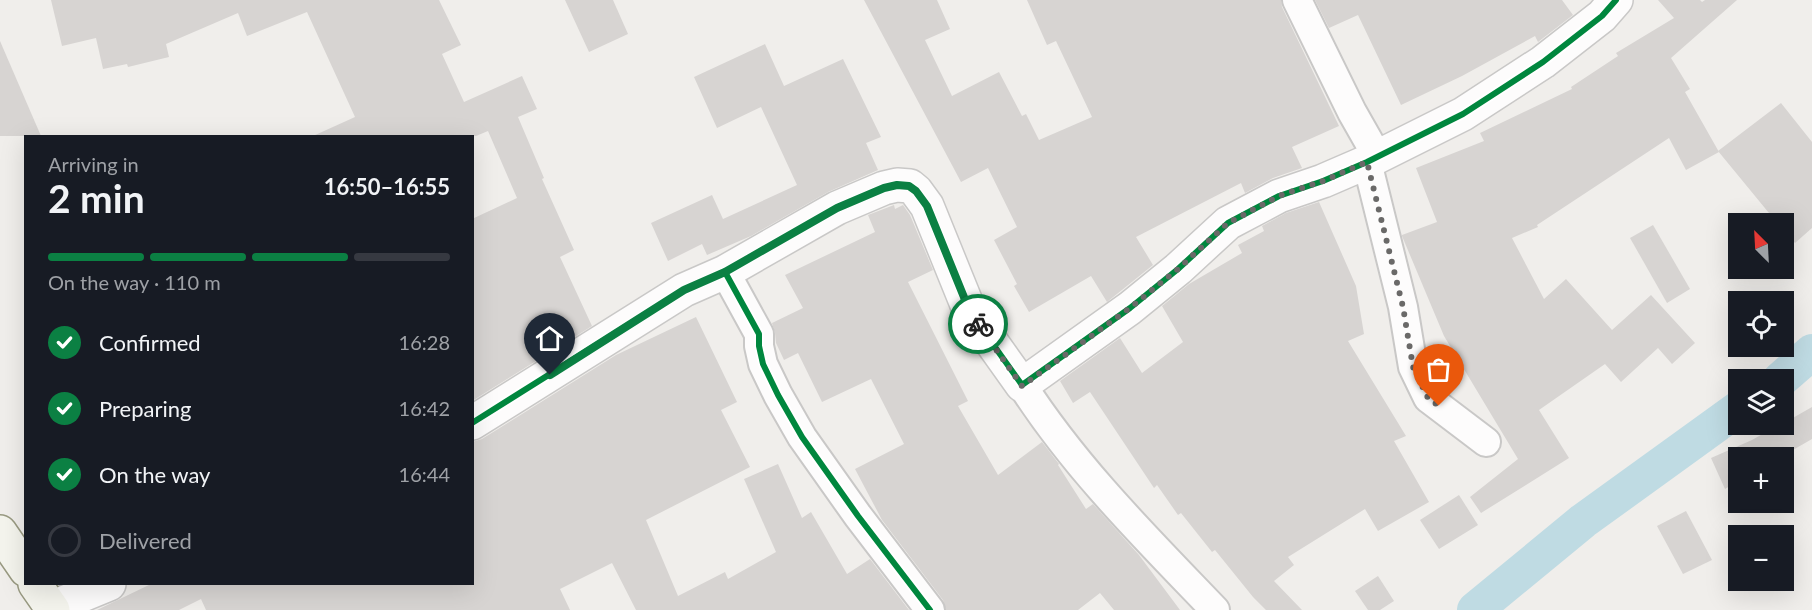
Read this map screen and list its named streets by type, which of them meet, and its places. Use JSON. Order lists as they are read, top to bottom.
{
  "north": "top left",
  "page": {
    "heading": ["2 min", "Arriving in", "16:50–16:55"],
    "map_buttons": ["+", "−"],
    "bar": "On the way · 110 m",
    "list": [
      ["Confirmed", "16:28"],
      ["Preparing", "16:42"],
      ["On the way", "16:44"],
      "Delivered"
    ]
  }
}
